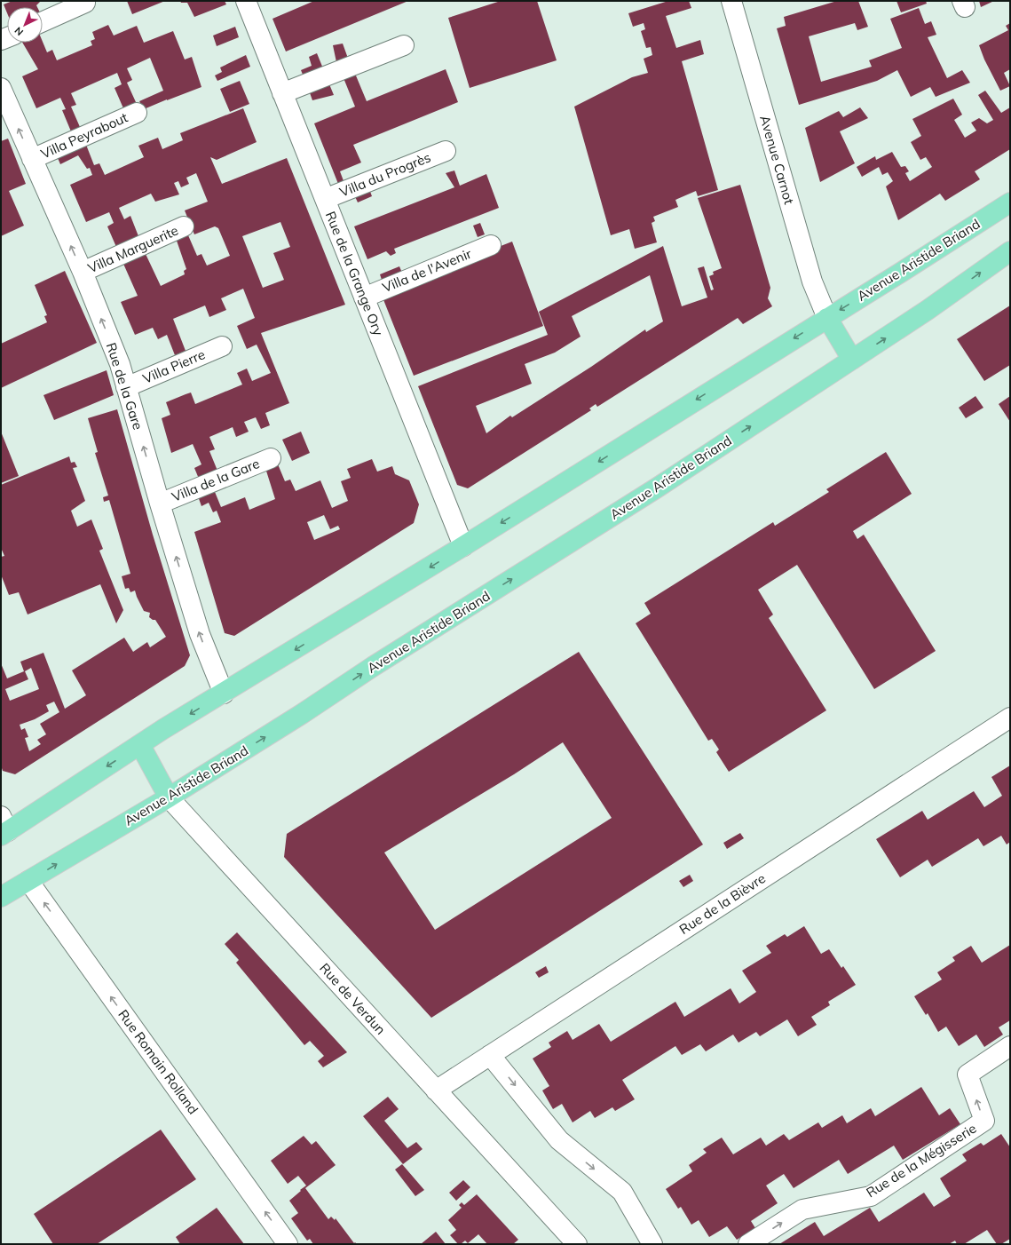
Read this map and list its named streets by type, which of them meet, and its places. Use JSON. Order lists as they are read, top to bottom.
{
  "streets": {
    "main road": ["Avenue Aristide Briand", "Rue de Verdun"],
    "street": [
      "Villa Peyrabout",
      "Avenue Carnot",
      "Villa du Progrès",
      "Villa Marguerite",
      "Villa de l'Avenir",
      "Rue de la Grange Ory",
      "Villa Pierre",
      "Rue de la Gare",
      "Villa de la Gare",
      "Rue de la Bièvre",
      "Rue Romain Rolland",
      "Rue de la Mégisserie"
    ]
  },
  "crossings": [
    ["Villa Peyrabout", "Rue de la Gare"],
    ["Avenue Carnot", "Avenue Aristide Briand"],
    ["Villa du Progrès", "Rue de la Grange Ory"],
    ["Villa Marguerite", "Rue de la Gare"],
    ["Avenue Aristide Briand", "Rue de la Grange Ory"],
    ["Avenue Aristide Briand", "Rue de la Gare"],
    ["Avenue Aristide Briand", "Rue de Verdun"],
    ["Avenue Aristide Briand", "Rue Romain Rolland"],
    ["Villa de l'Avenir", "Rue de la Grange Ory"],
    ["Villa Pierre", "Rue de la Gare"],
    ["Rue de la Gare", "Villa de la Gare"],
    ["Rue de la Bièvre", "Rue de Verdun"]
  ],
  "one_way": ["Rue de la Gare", "Rue Romain Rolland", "Rue de la Mégisserie"],
  "north": "bottom left"
}
